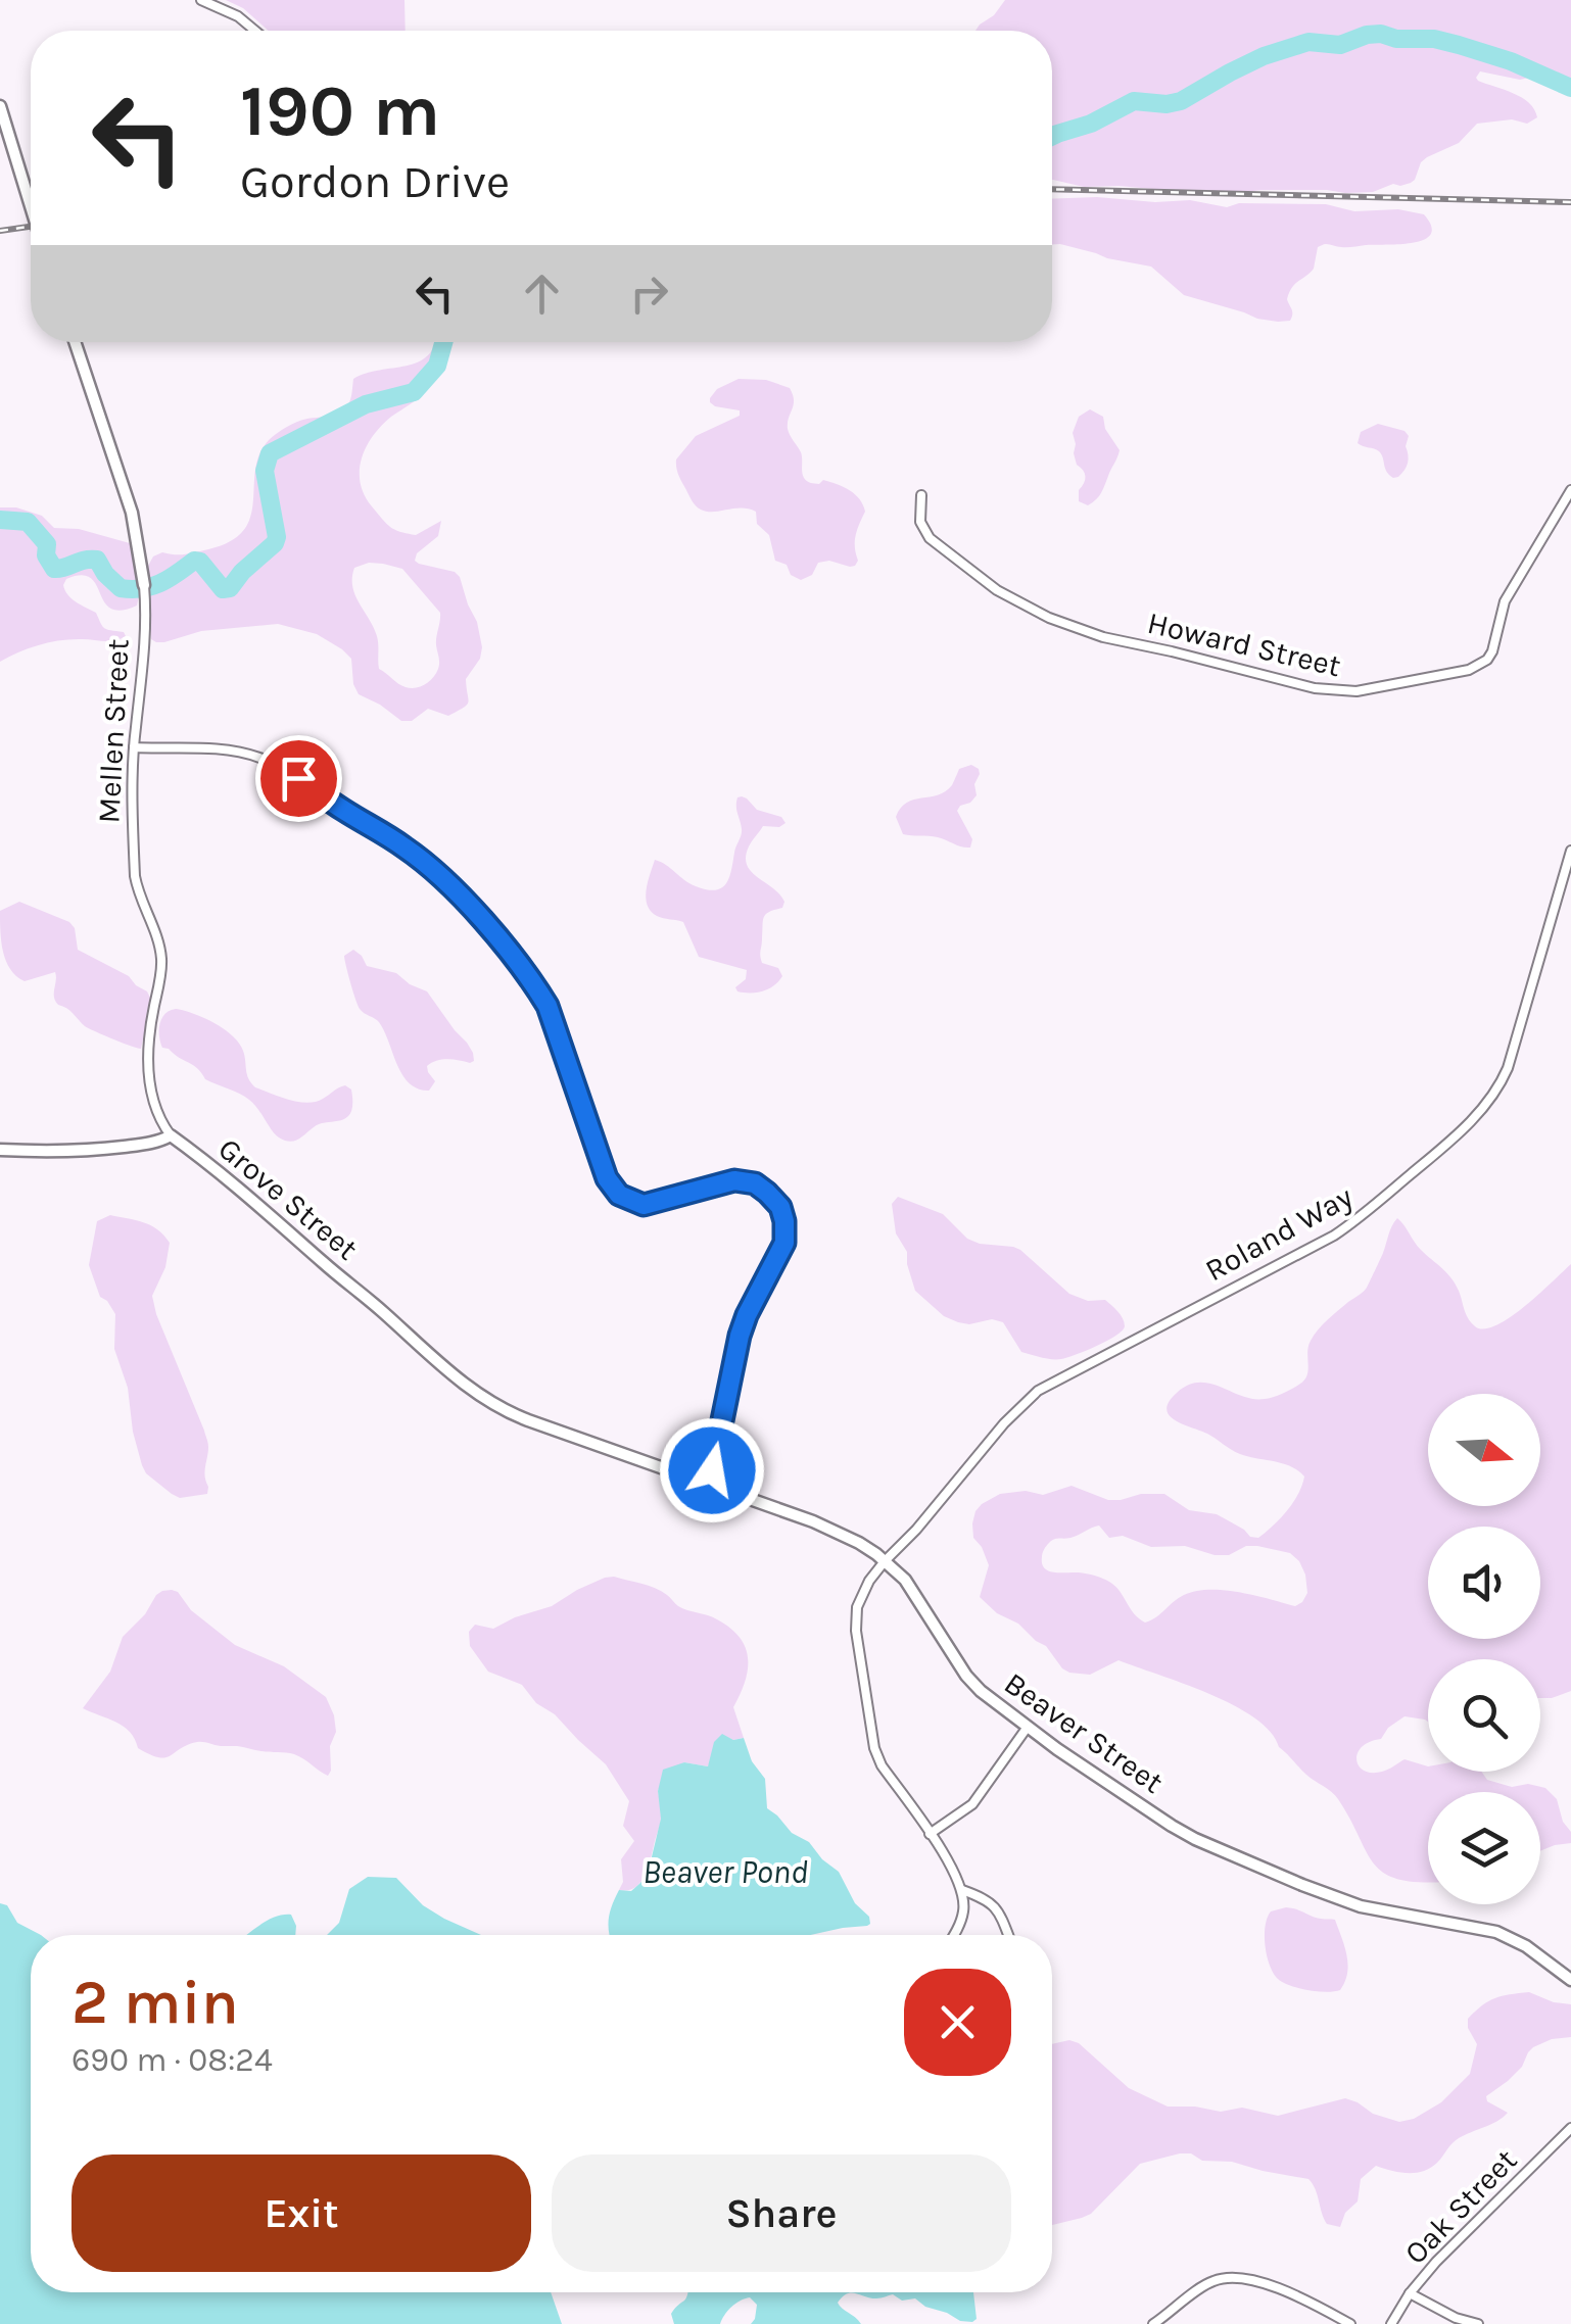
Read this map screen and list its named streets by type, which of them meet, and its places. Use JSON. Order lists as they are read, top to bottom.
{
  "streets": {
    "street": [
      "Howard Street",
      "Mellen Street",
      "Grove Street",
      "Roland Way",
      "Beaver Street",
      "Oak Street"
    ]
  },
  "crossings": [
    ["Mellen Street", "Grove Street"],
    ["Grove Street", "Beaver Street"],
    ["Roland Way", "Beaver Street"]
  ],
  "water": ["Beaver Pond"],
  "north": "right",
  "page": {
    "turn": ["190 m", "Gordon Drive"],
    "heading": ["2 min", "690 m · 08:24"],
    "buttons": ["Exit", "Share"]
  }
}
